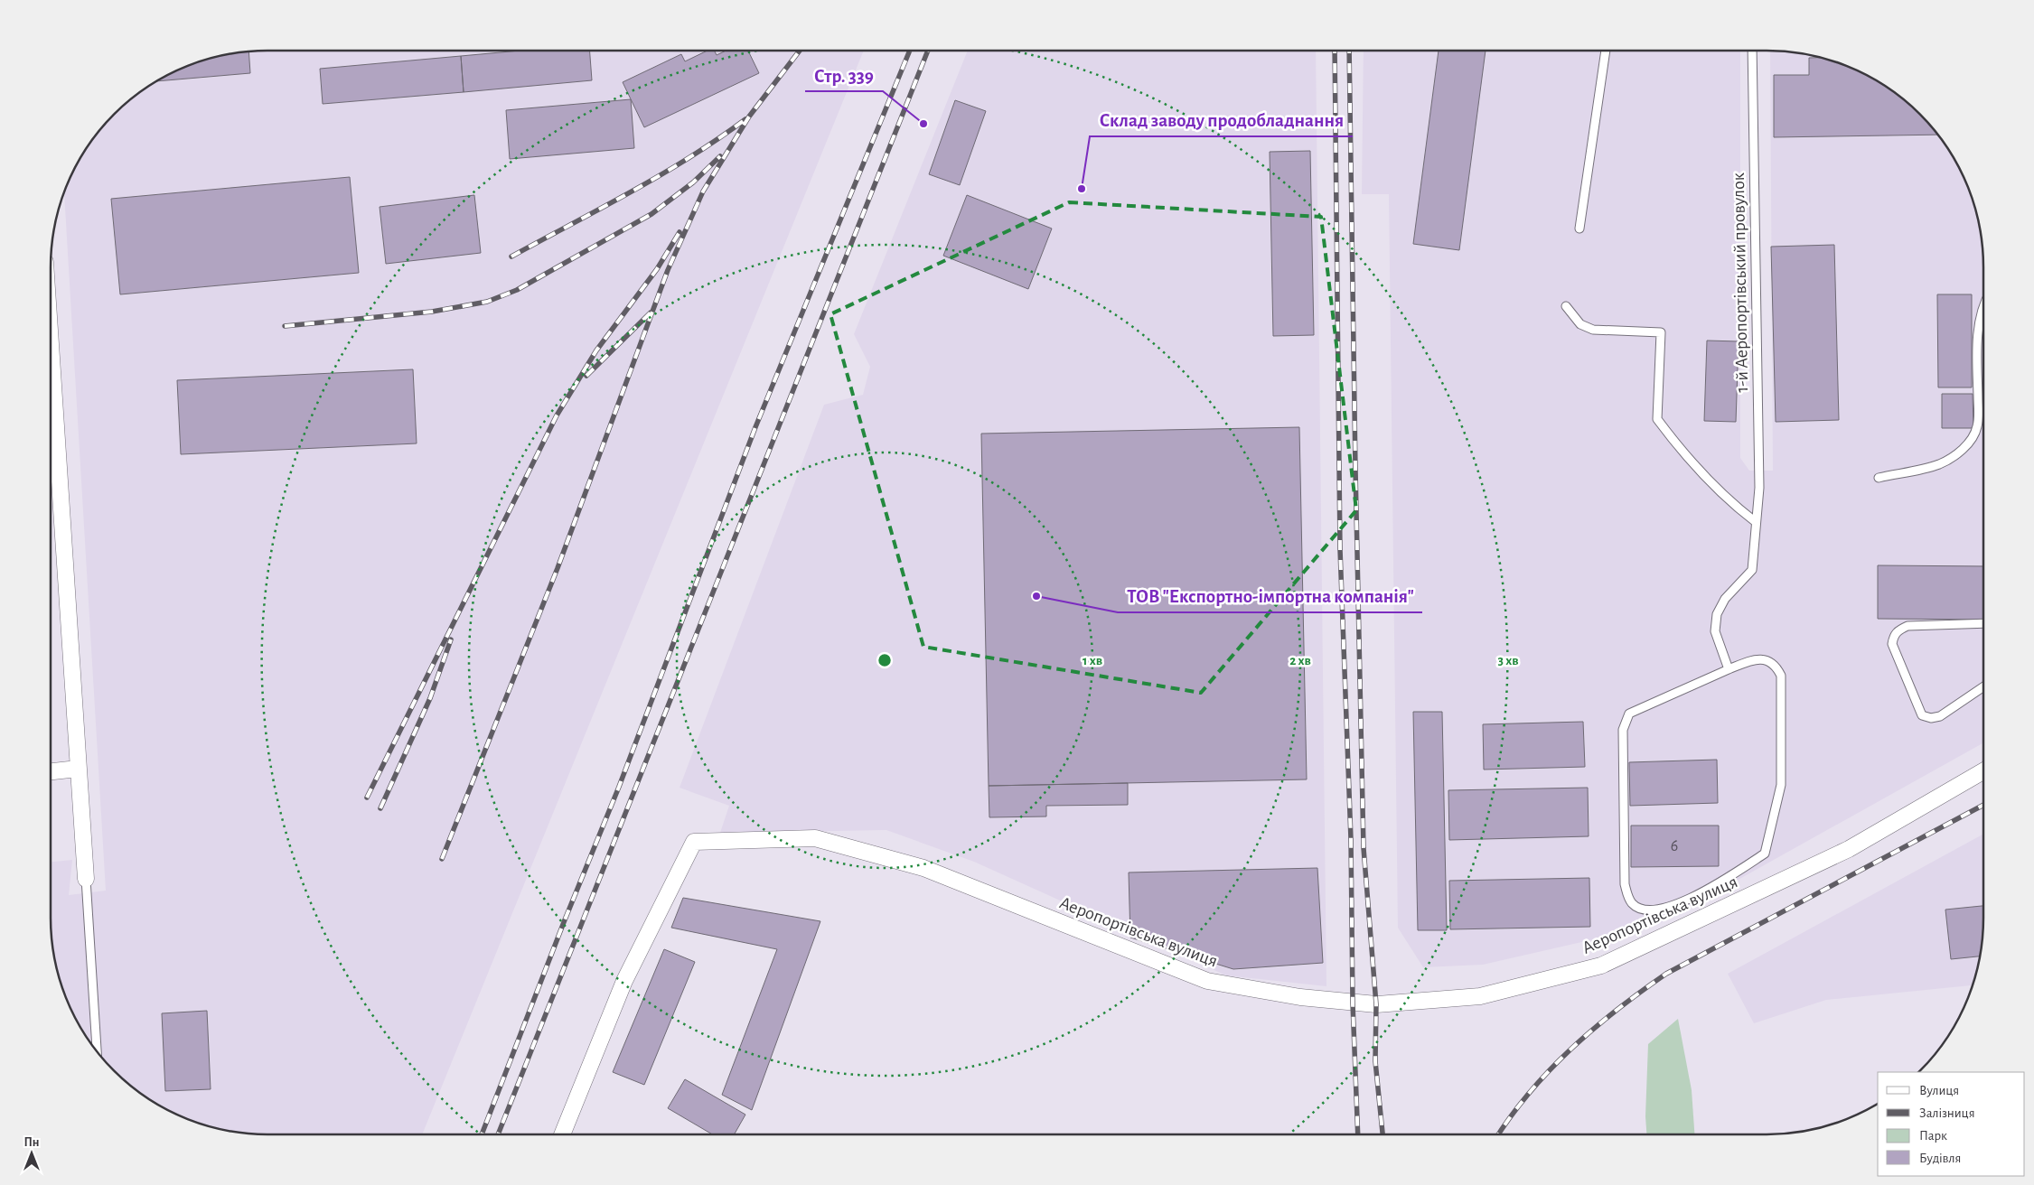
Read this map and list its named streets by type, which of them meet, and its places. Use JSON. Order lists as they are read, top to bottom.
{
  "streets": {
    "street": ["Аеропортівська вулиця"],
    "lane": ["1-й Аеропортівський провулок"]
  },
  "places": ["Стр. 339", "Склад заводу продобладнання", "ТОВ \"Експортно-імпортна компанія\""],
  "house_numbers": ["6"],
  "legend": [
    "Вулиця",
    "Залізниця",
    "Парк",
    "Будівля"
  ],
  "north": "top",
  "rings": ["1 хв", "2 хв", "3 хв"]
}
